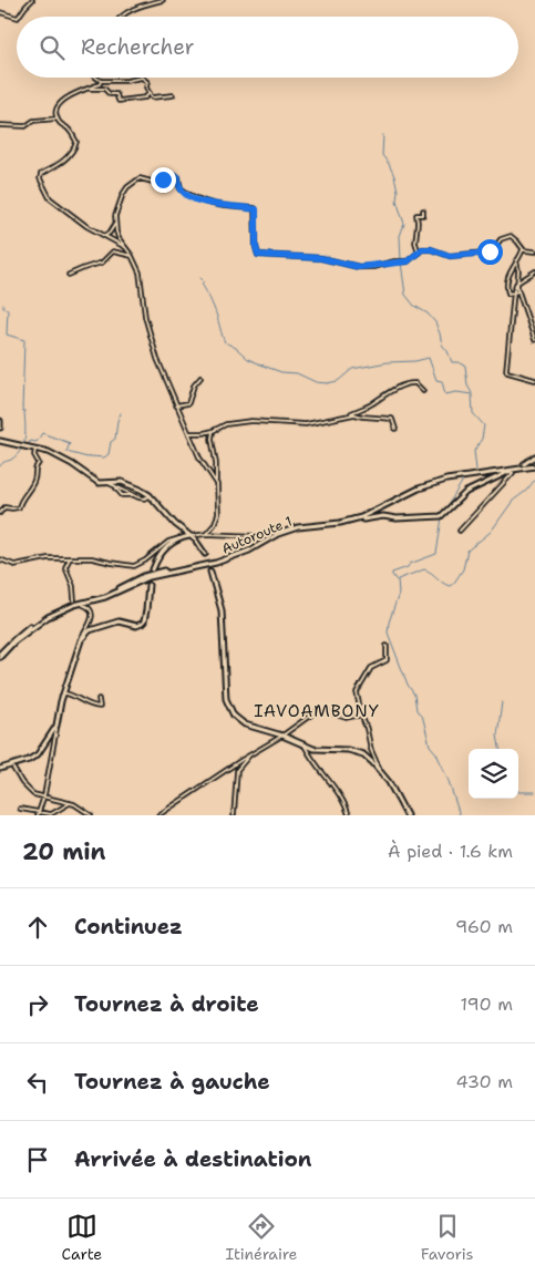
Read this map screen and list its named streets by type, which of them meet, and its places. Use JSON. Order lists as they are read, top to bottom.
{
  "streets": {
    "street": ["Autoroute 1"]
  },
  "districts": ["IAVOAMBONY"],
  "page": {
    "search": "Rechercher",
    "heading": ["20 min", "À pied · 1.6 km"],
    "list": [
      ["Continuez", "960 m"],
      ["Tournez à droite", "190 m"],
      ["Tournez à gauche", "430 m"],
      "Arrivée à destination"
    ],
    "nav": ["Carte", "Itinéraire", "Favoris"]
  }
}
